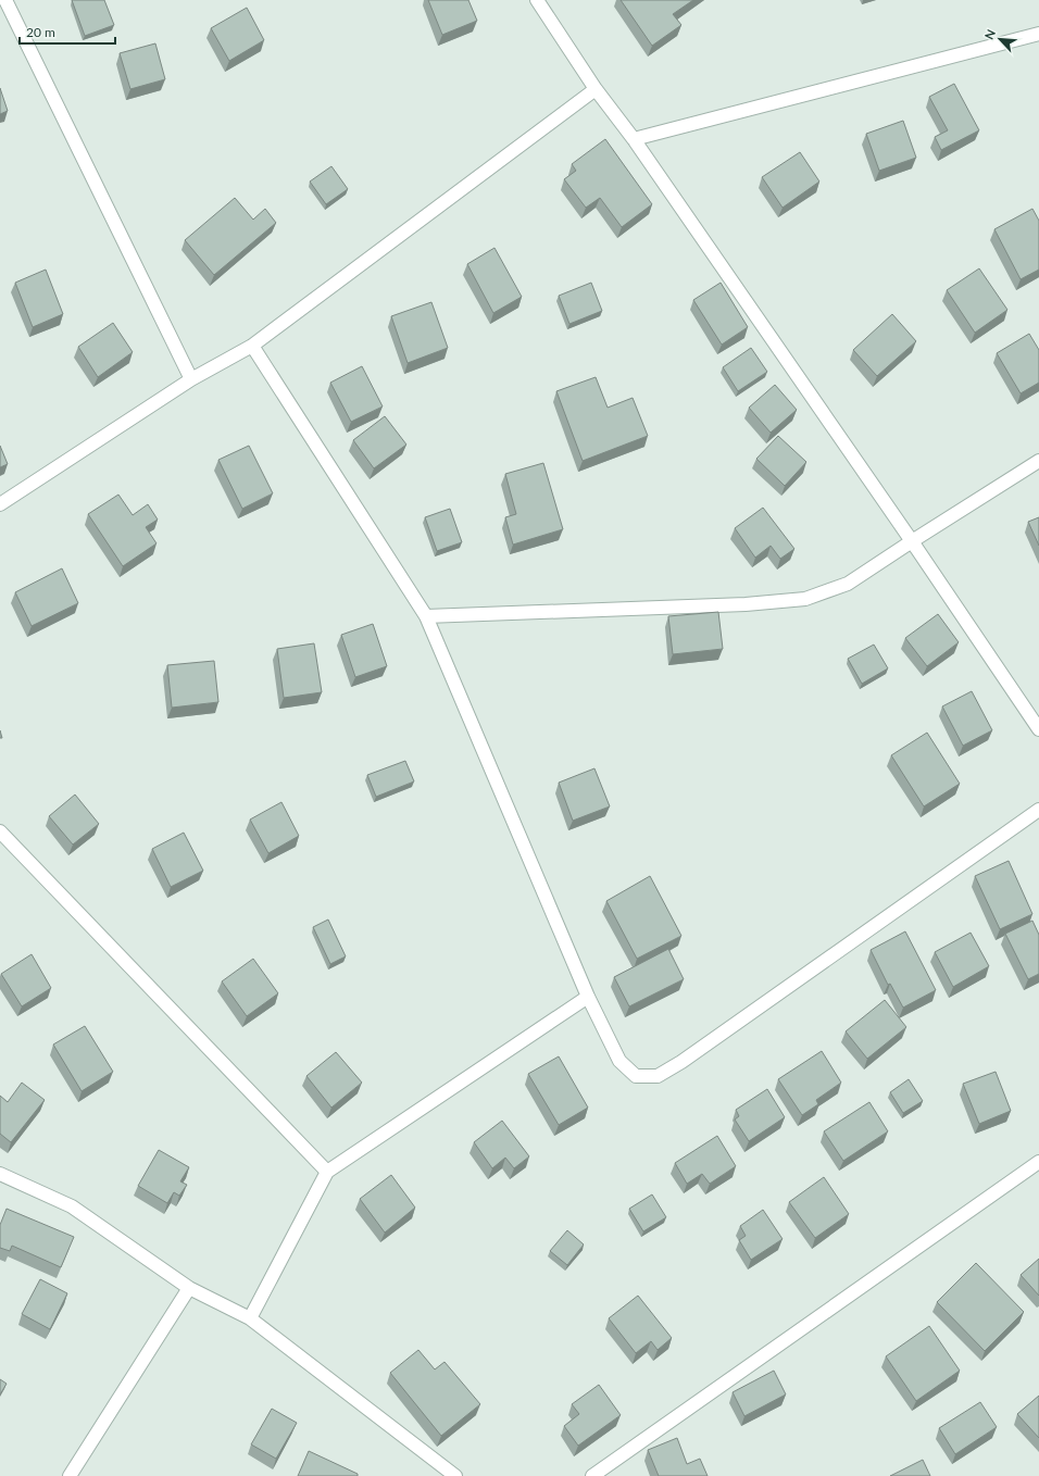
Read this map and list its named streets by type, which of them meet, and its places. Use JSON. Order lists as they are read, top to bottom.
{
  "scale_bar": "20 m",
  "north": "top left"
}
